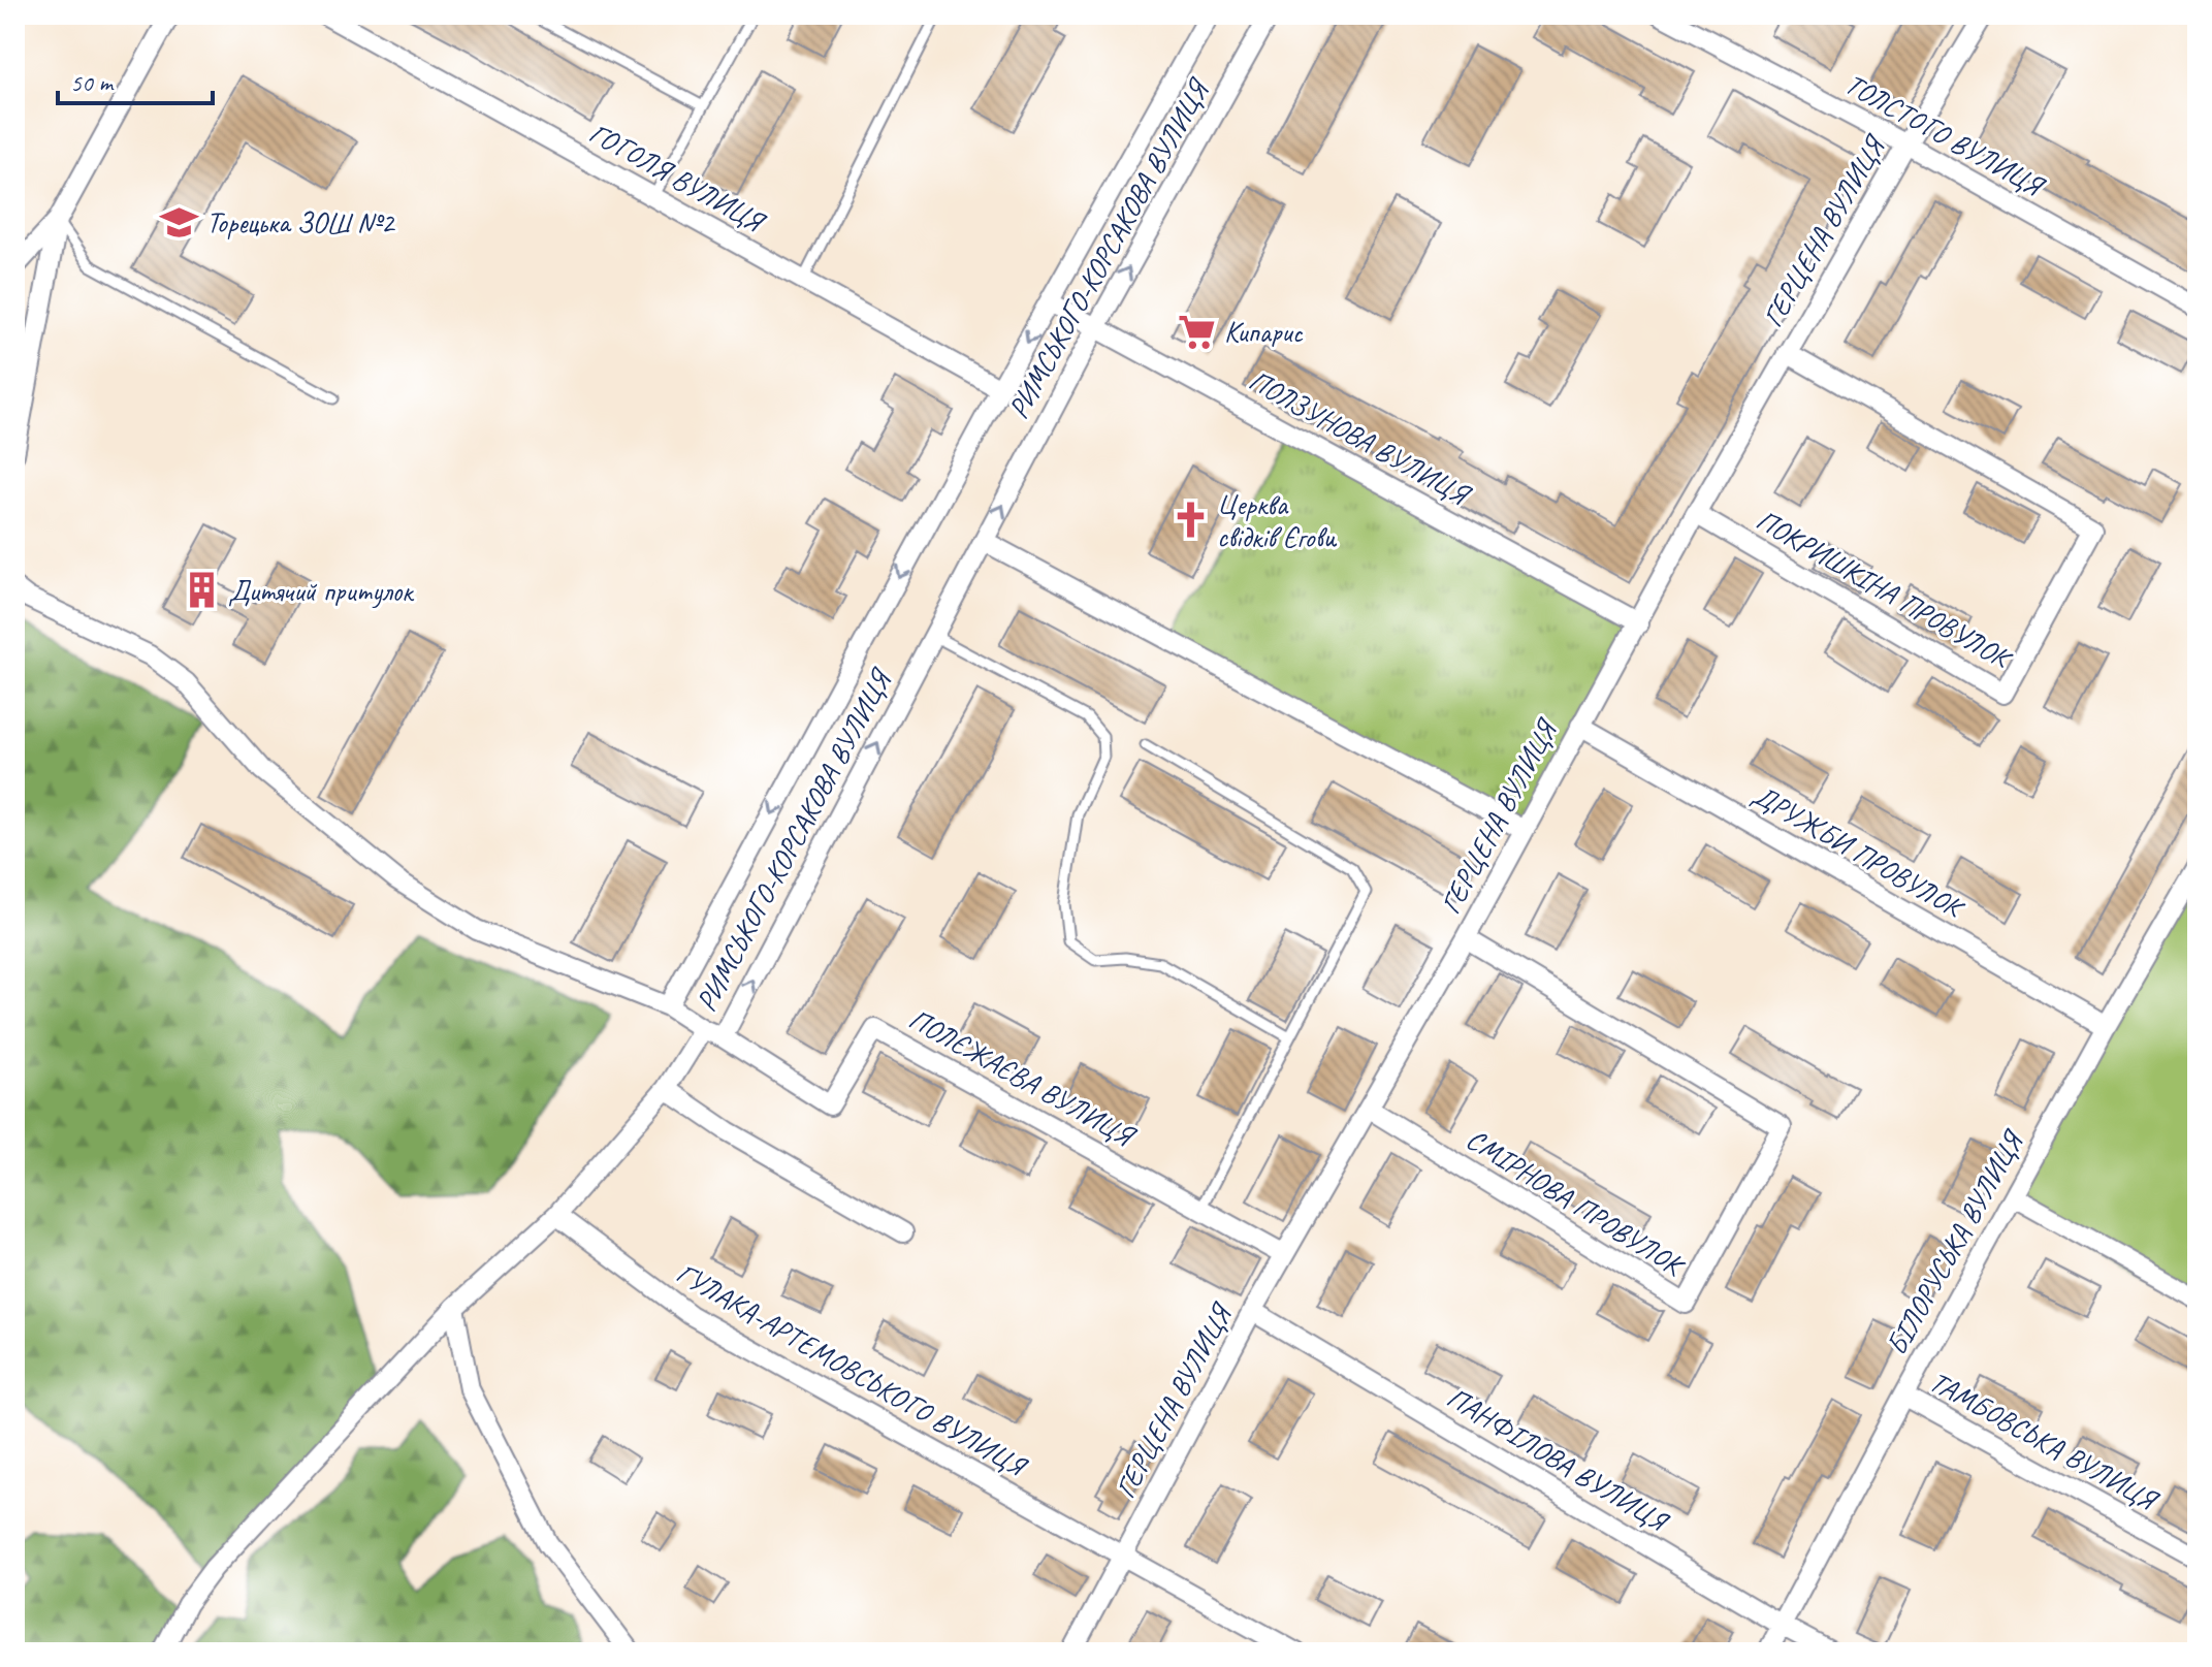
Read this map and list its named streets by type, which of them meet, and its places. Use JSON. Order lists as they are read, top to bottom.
{
  "streets": {
    "street": [
      "ТОЛСТОГО ВУЛИЦЯ",
      "ГОГОЛЯ ВУЛИЦЯ",
      "ГЕРЦЕНА ВУЛИЦЯ",
      "РИМСЬКОГО-КОРСАКОВА ВУЛИЦЯ",
      "ПОЛЗУНОВА ВУЛИЦЯ",
      "ПОКРИШКІНА ПРОВУЛОК",
      "ДРУЖБИ ПРОВУЛОК",
      "ПОЛЄЖАЄВА ВУЛИЦЯ",
      "СМІРНОВА ПРОВУЛОК",
      "БІЛОРУСЬКА ВУЛИЦЯ",
      "ГУЛАКА-АРТЕМОВСЬКОГО ВУЛИЦЯ",
      "ТАМБОВСЬКА ВУЛИЦЯ",
      "ПАНФІЛОВА ВУЛИЦЯ"
    ]
  },
  "crossings": [
    ["ТОЛСТОГО ВУЛИЦЯ", "ГЕРЦЕНА ВУЛИЦЯ"],
    ["ГОГОЛЯ ВУЛИЦЯ", "РИМСЬКОГО-КОРСАКОВА ВУЛИЦЯ"],
    ["ГЕРЦЕНА ВУЛИЦЯ", "ПОЛЗУНОВА ВУЛИЦЯ"],
    ["ГЕРЦЕНА ВУЛИЦЯ", "ПОКРИШКІНА ПРОВУЛОК"],
    ["ГЕРЦЕНА ВУЛИЦЯ", "ДРУЖБИ ПРОВУЛОК"],
    ["ГЕРЦЕНА ВУЛИЦЯ", "ПОЛЄЖАЄВА ВУЛИЦЯ"],
    ["ГЕРЦЕНА ВУЛИЦЯ", "СМІРНОВА ПРОВУЛОК"],
    ["ГЕРЦЕНА ВУЛИЦЯ", "ГУЛАКА-АРТЕМОВСЬКОГО ВУЛИЦЯ"],
    ["ГЕРЦЕНА ВУЛИЦЯ", "ПАНФІЛОВА ВУЛИЦЯ"],
    ["РИМСЬКОГО-КОРСАКОВА ВУЛИЦЯ", "ПОЛЗУНОВА ВУЛИЦЯ"],
    ["РИМСЬКОГО-КОРСАКОВА ВУЛИЦЯ", "ПОЛЄЖАЄВА ВУЛИЦЯ"],
    ["ДРУЖБИ ПРОВУЛОК", "БІЛОРУСЬКА ВУЛИЦЯ"],
    ["БІЛОРУСЬКА ВУЛИЦЯ", "ТАМБОВСЬКА ВУЛИЦЯ"],
    ["БІЛОРУСЬКА ВУЛИЦЯ", "ПАНФІЛОВА ВУЛИЦЯ"]
  ],
  "places": {
    "school or university": ["Торецька ЗОШ №2"],
    "supermarket": ["Кипарис"],
    "church": ["Церква свідків Єгови"],
    "building": ["Дитячий притулок"]
  },
  "scale_bar": "50 m"
}
